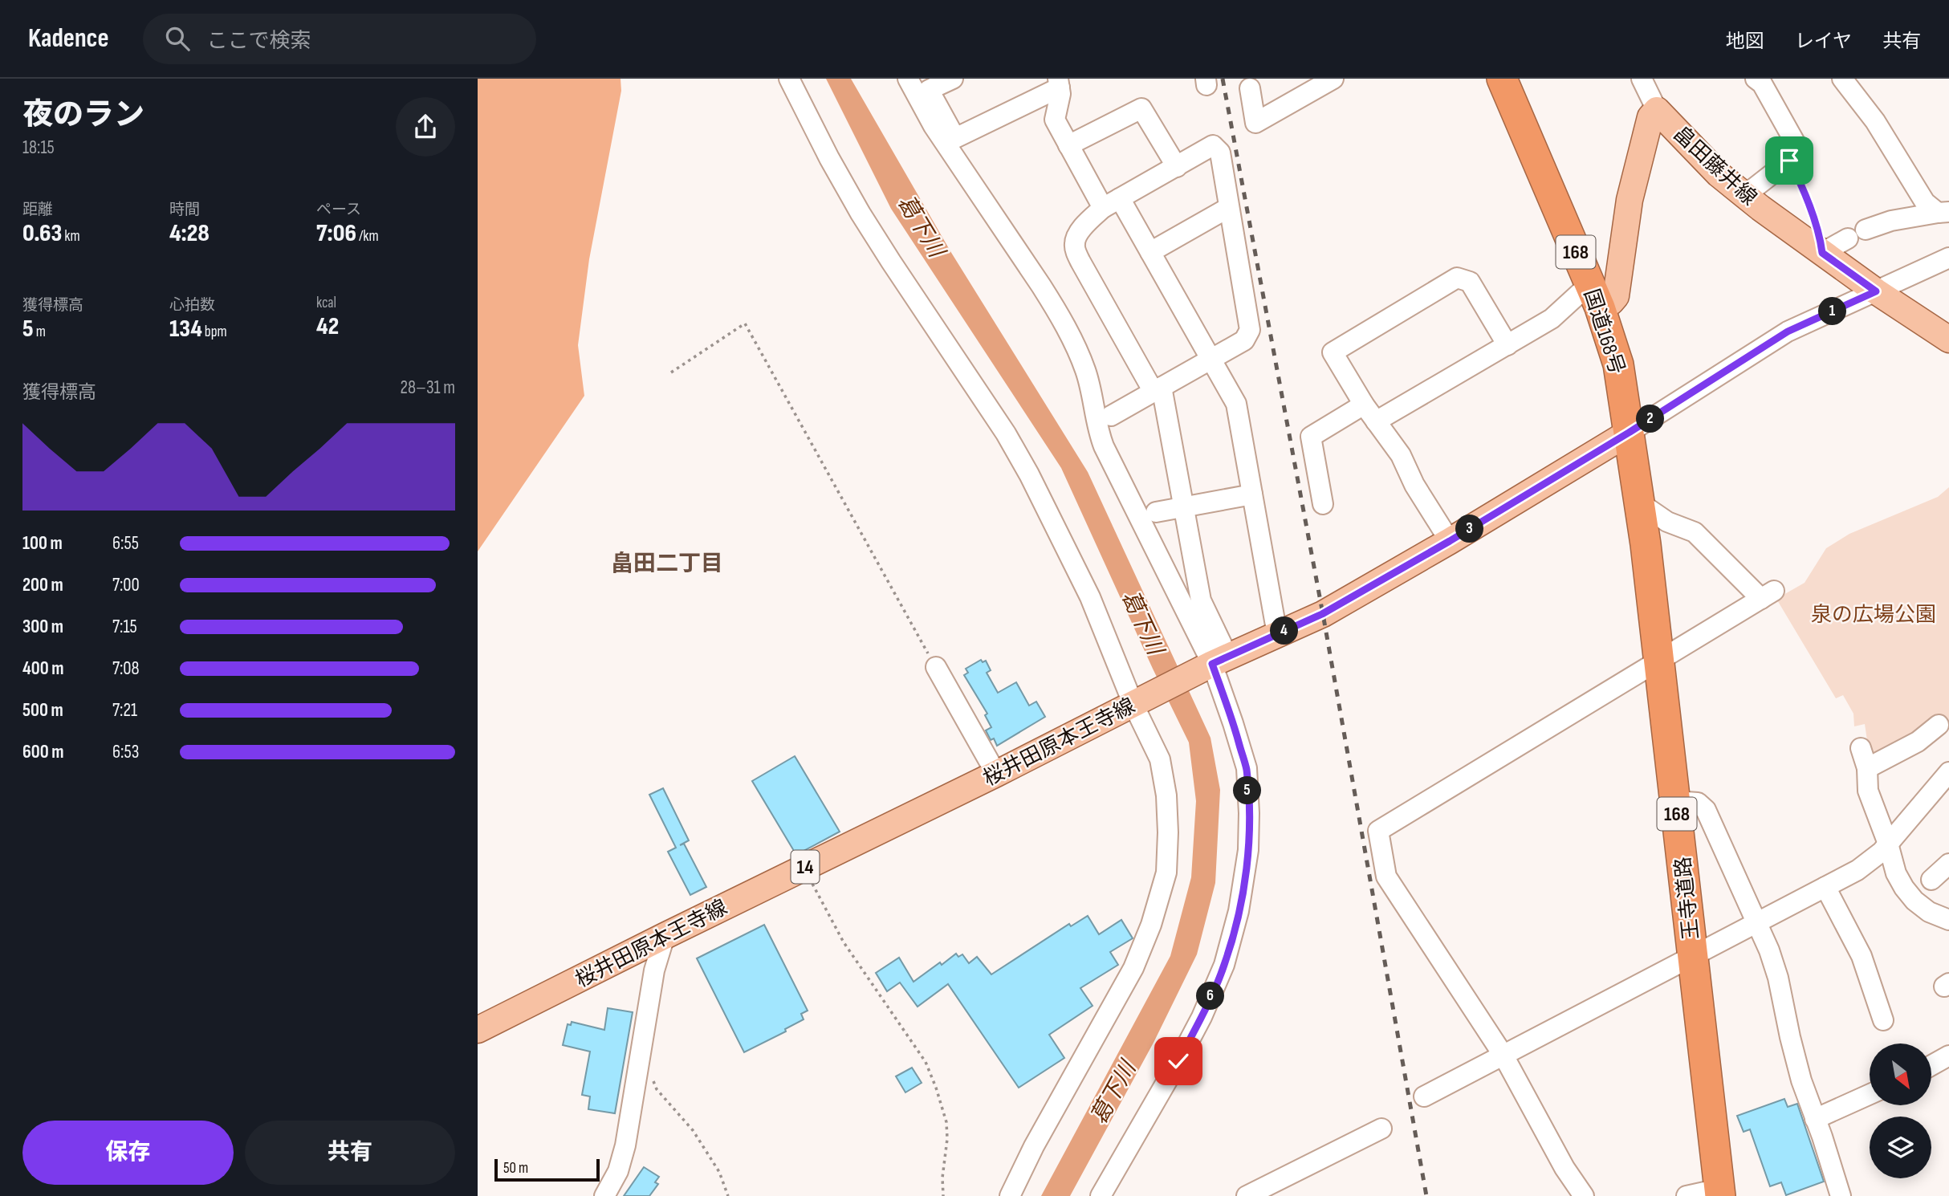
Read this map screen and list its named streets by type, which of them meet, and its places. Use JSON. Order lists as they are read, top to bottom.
{
  "streets": {
    "highway": ["168", "国道168号", "王寺道路"],
    "main road": ["畠田藤井線", "桜井田原本王寺線", "14"]
  },
  "crossings": [
    ["畠田藤井線", "国道168号"],
    ["国道168号", "桜井田原本王寺線"],
    ["国道168号", "王寺道路"],
    ["桜井田原本王寺線", "王寺道路"]
  ],
  "districts": ["畠田二丁目"],
  "water": ["葛下川"],
  "parks": ["泉の広場公園"],
  "scale_bar": "50 m",
  "north": "bottom right",
  "page": {
    "header": "Kadence",
    "search": "ここで検索",
    "nav": ["地図", "レイヤ", "共有"],
    "heading": ["夜のラン", "18:15"],
    "stats": [
      ["距離", "0.63 km"],
      ["時間", "4:28"],
      ["ペース", "7:06 /km"],
      ["獲得標高", "5 m"],
      ["心拍数", "134 bpm"],
      ["kcal", "42"]
    ],
    "pins": [
      "1",
      "2",
      "3",
      "4",
      "5",
      "6"
    ],
    "chart": ["獲得標高", "28–31 m"],
    "list": [
      {
        "name": "100 m",
        "note": "6:55"
      },
      {
        "name": "200 m",
        "note": "7:00"
      },
      {
        "name": "300 m",
        "note": "7:15"
      },
      {
        "name": "400 m",
        "note": "7:08"
      },
      {
        "name": "500 m",
        "note": "7:21"
      },
      {
        "name": "600 m",
        "note": "6:53"
      }
    ],
    "buttons": ["保存", "共有"],
    "scale": "50 m"
  }
}
